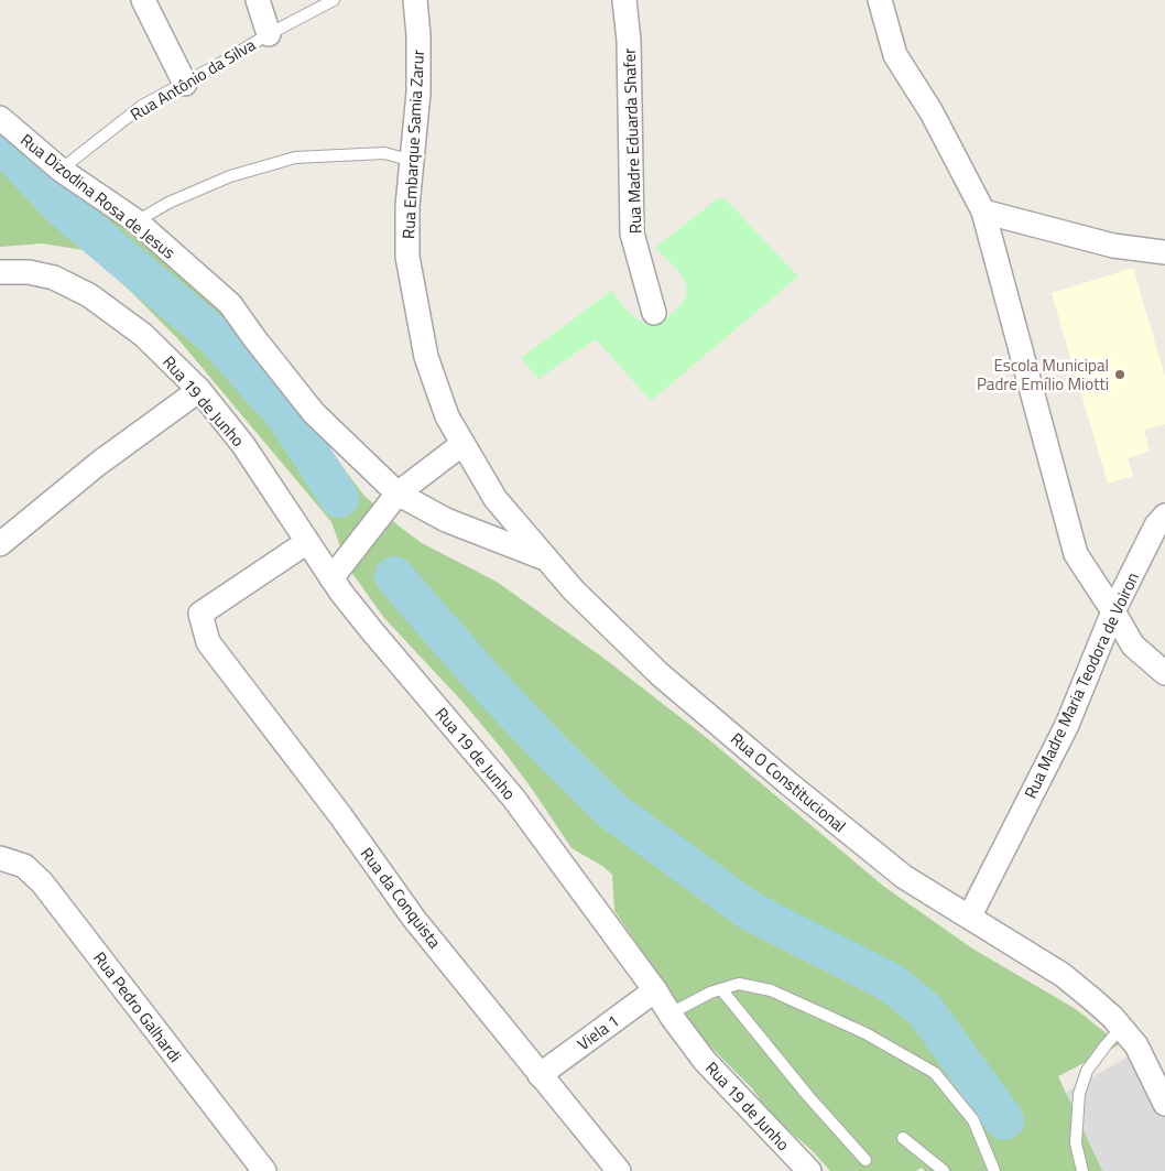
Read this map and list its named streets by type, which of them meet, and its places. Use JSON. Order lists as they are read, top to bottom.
{
  "streets": {
    "street": [
      "Rua Madre Eduarda Shafer",
      "Rua Embarque Samia Zarur",
      "Rua Dizodina Rosa de Jesus",
      "Rua 19 de Junho",
      "Rua Madre Maria Teodora de Voiron",
      "Rua O Constitucional",
      "Rua da Conquista",
      "Rua Pedro Galhardi",
      "Viela 1"
    ],
    "lane": ["Rua Antônio da Silva"]
  },
  "crossings": [
    ["Rua Antônio da Silva", "Rua Dizodina Rosa de Jesus"],
    ["Rua Embarque Samia Zarur", "Rua O Constitucional"],
    ["Rua Dizodina Rosa de Jesus", "Rua O Constitucional"],
    ["Rua 19 de Junho", "Rua da Conquista"],
    ["Rua 19 de Junho", "Viela 1"],
    ["Rua Madre Maria Teodora de Voiron", "Rua O Constitucional"],
    ["Rua da Conquista", "Viela 1"]
  ],
  "places": ["Escola Municipal Padre Emílio Miotti"]
}
